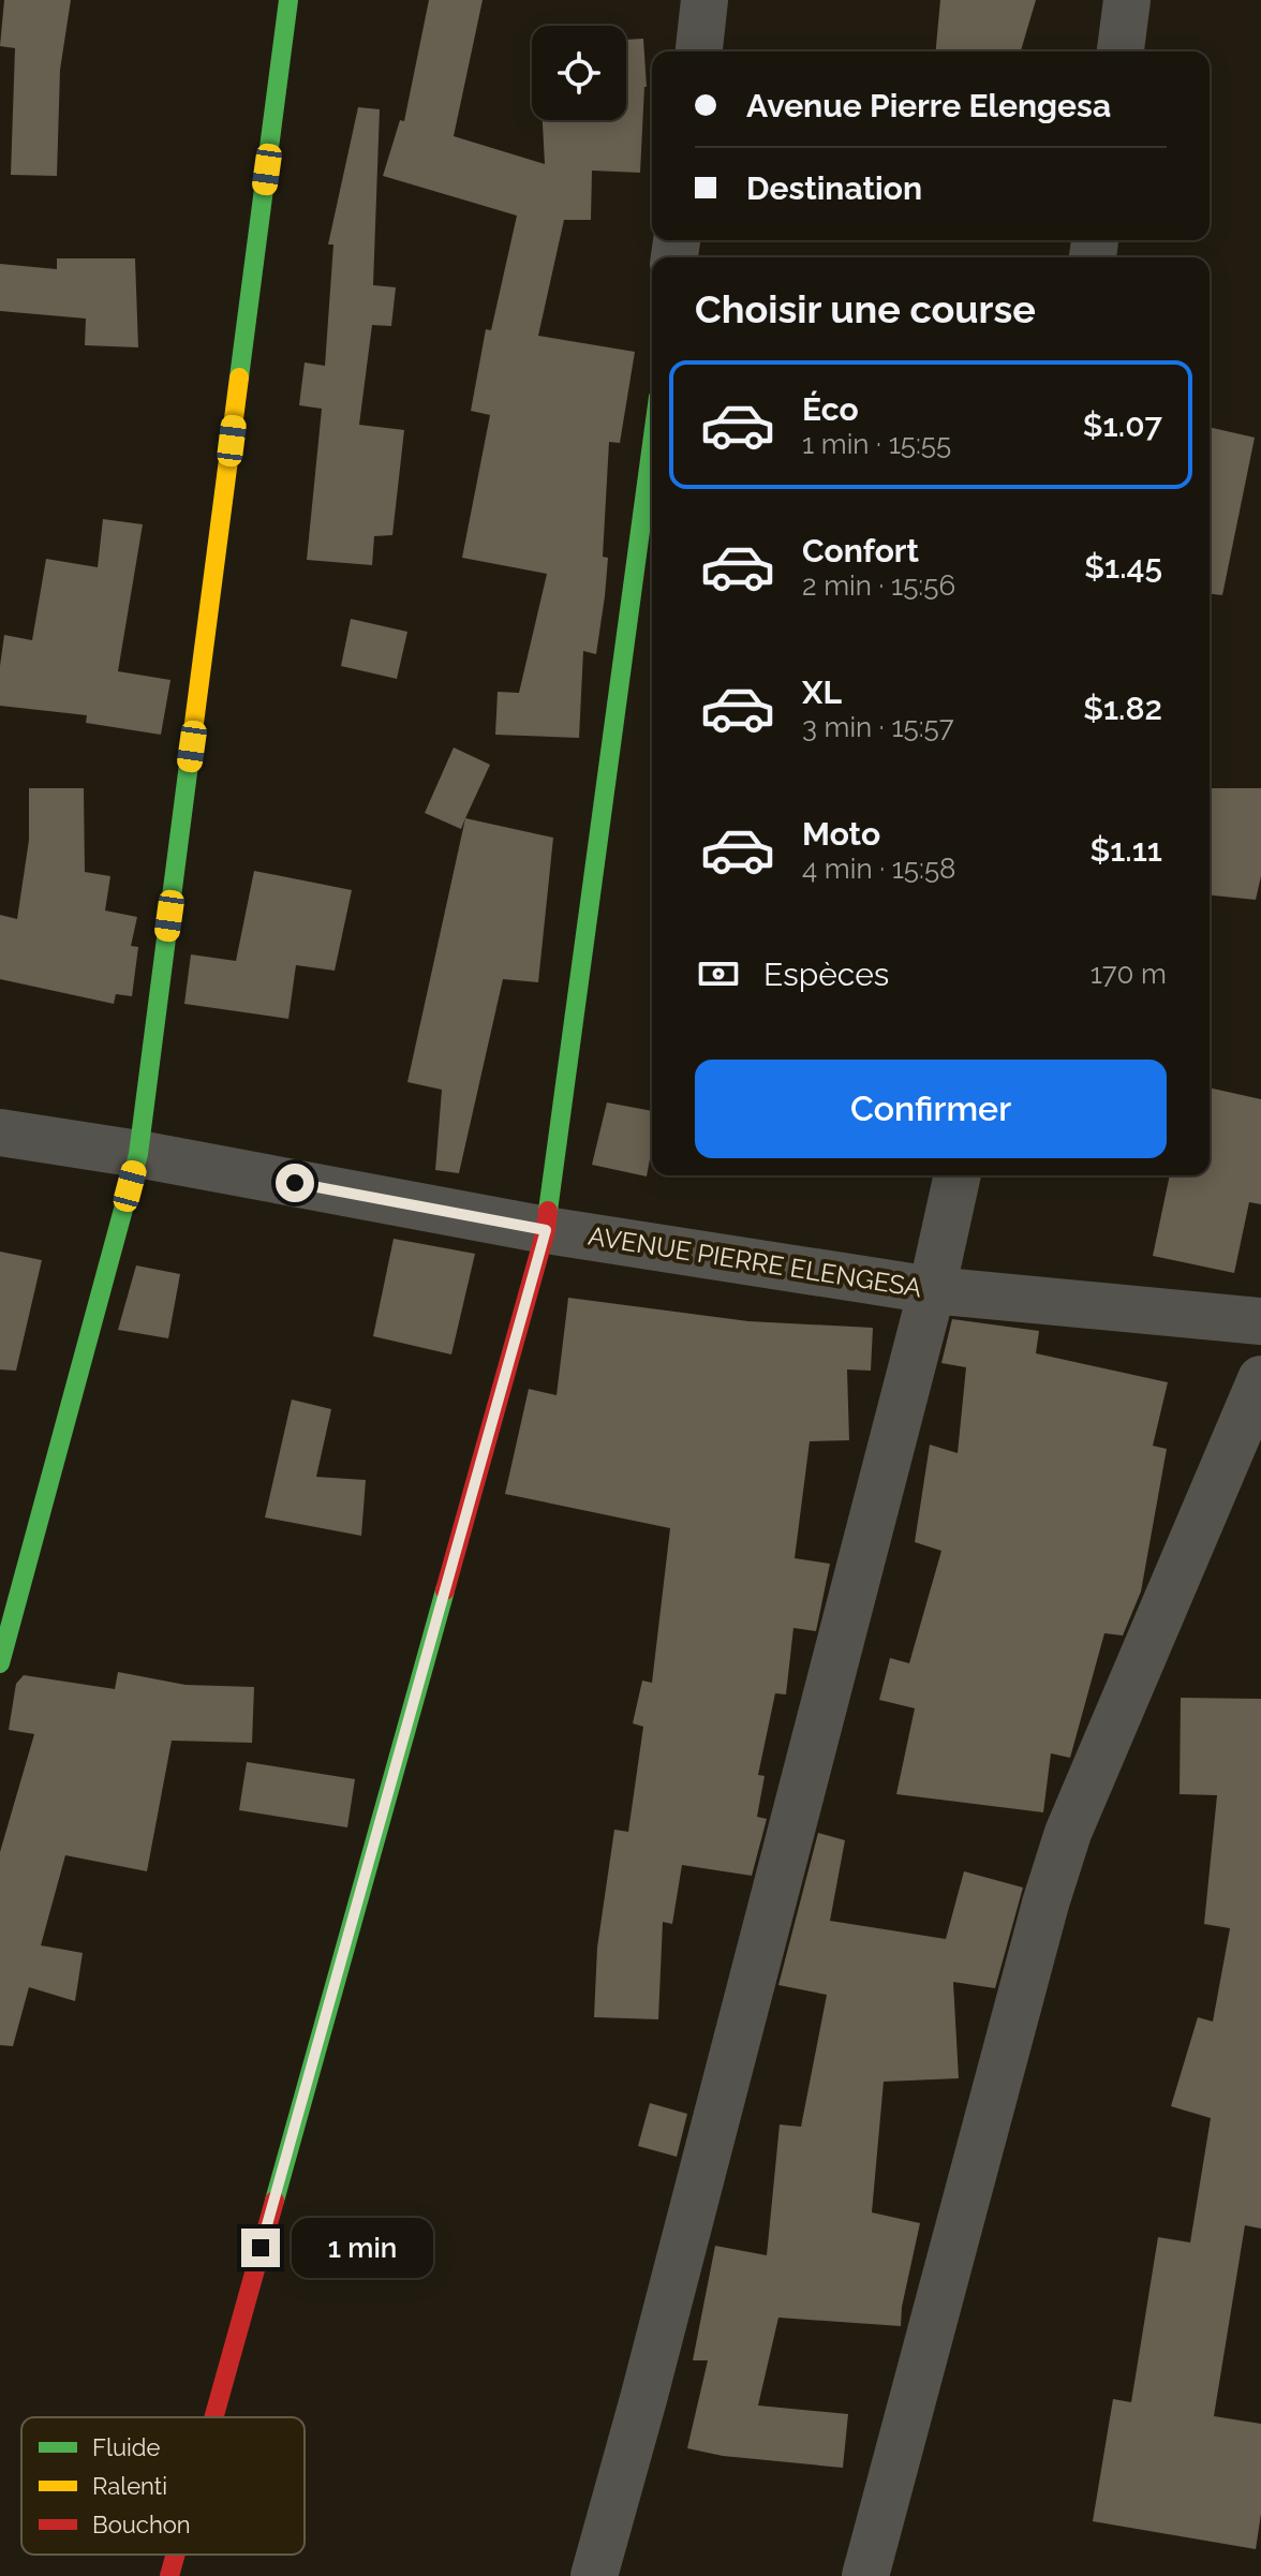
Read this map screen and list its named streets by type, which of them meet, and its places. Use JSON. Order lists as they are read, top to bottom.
{
  "streets": {
    "street": ["AVENUE PIERRE ELENGESA"]
  },
  "legend": ["Fluide", "Ralenti", "Bouchon"],
  "page": {
    "banner": ["Avenue Pierre Elengesa", "Destination"],
    "heading": "Choisir une course",
    "list": [
      {
        "name": "Éco",
        "note": "1 min · 15:55",
        "value": "$1.07"
      },
      {
        "name": "Confort",
        "note": "2 min · 15:56",
        "value": "$1.45"
      },
      {
        "name": "XL",
        "note": "3 min · 15:57",
        "value": "$1.82"
      },
      {
        "name": "Moto",
        "note": "4 min · 15:58",
        "value": "$1.11"
      }
    ],
    "pay": ["Espèces", "170 m"],
    "buttons": "Confirmer",
    "bubble": "1 min"
  }
}
